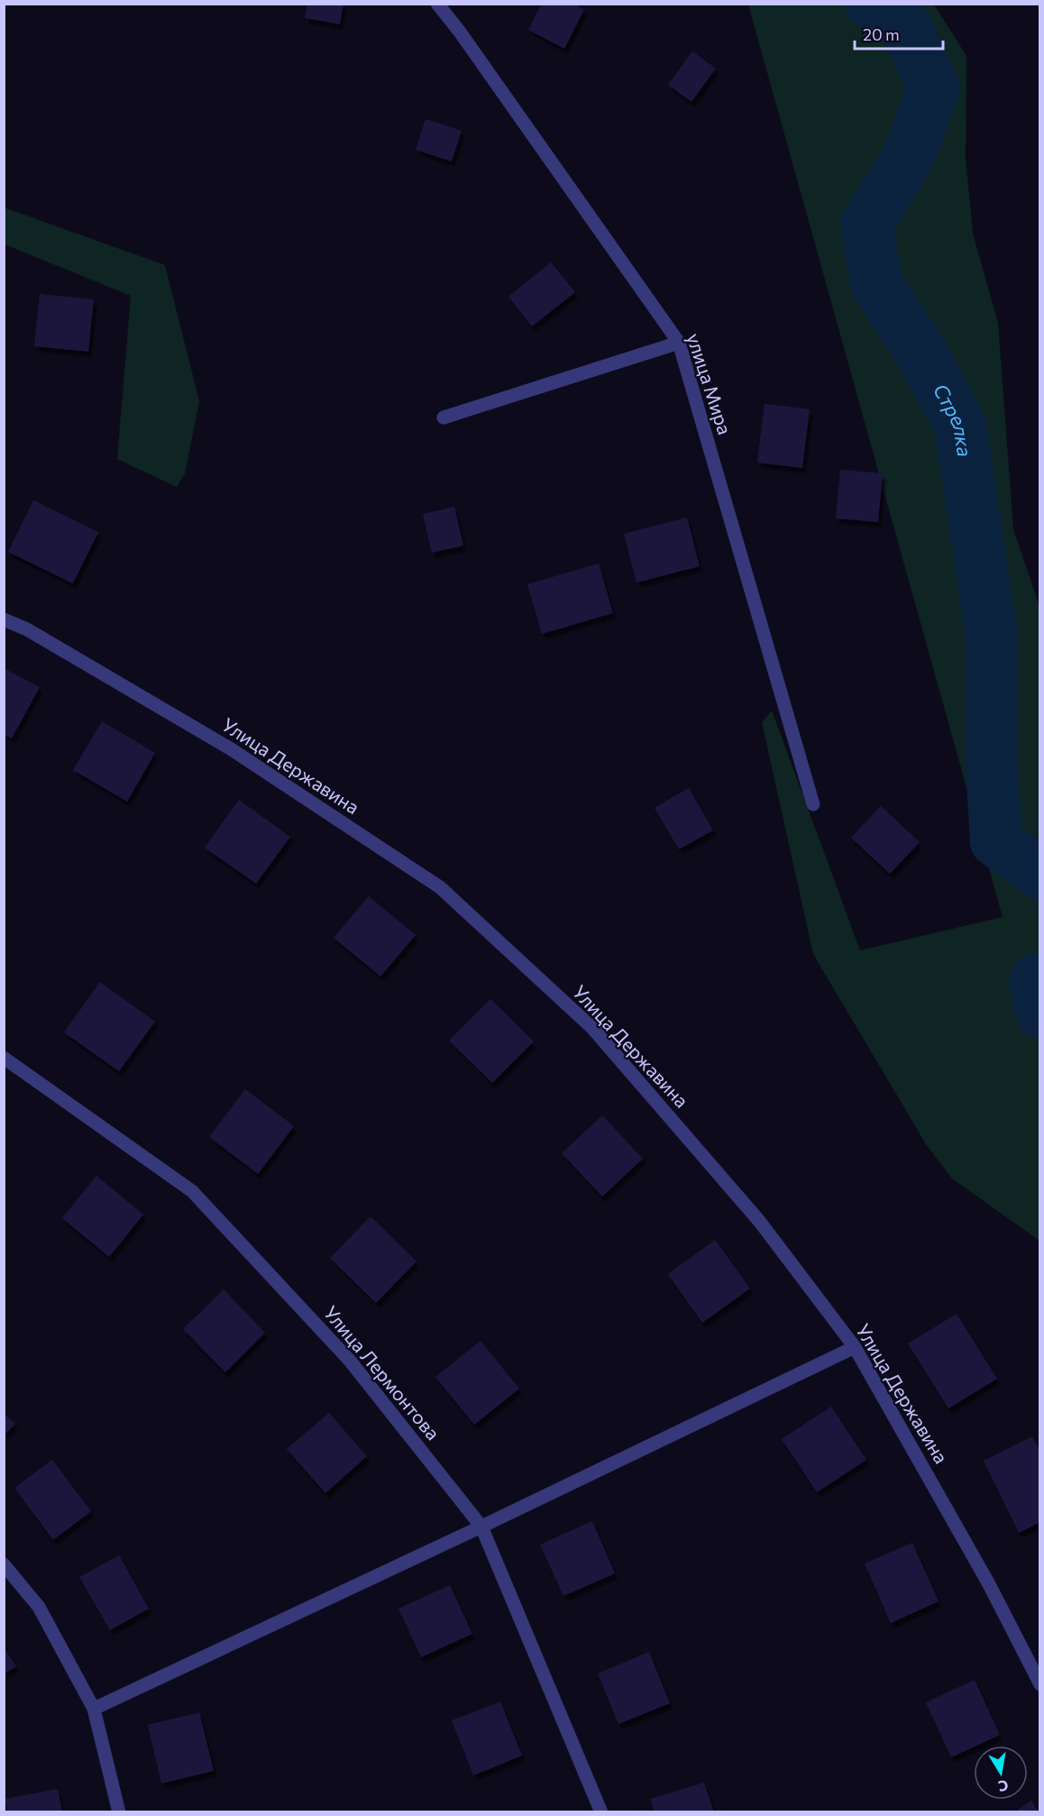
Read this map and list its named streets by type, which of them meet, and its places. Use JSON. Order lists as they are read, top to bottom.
{
  "streets": {
    "street": ["улица Мира", "Улица Державина", "Улица Лермонтова"]
  },
  "water": ["Стрелка"],
  "scale_bar": "20 m",
  "north": "bottom"
}
